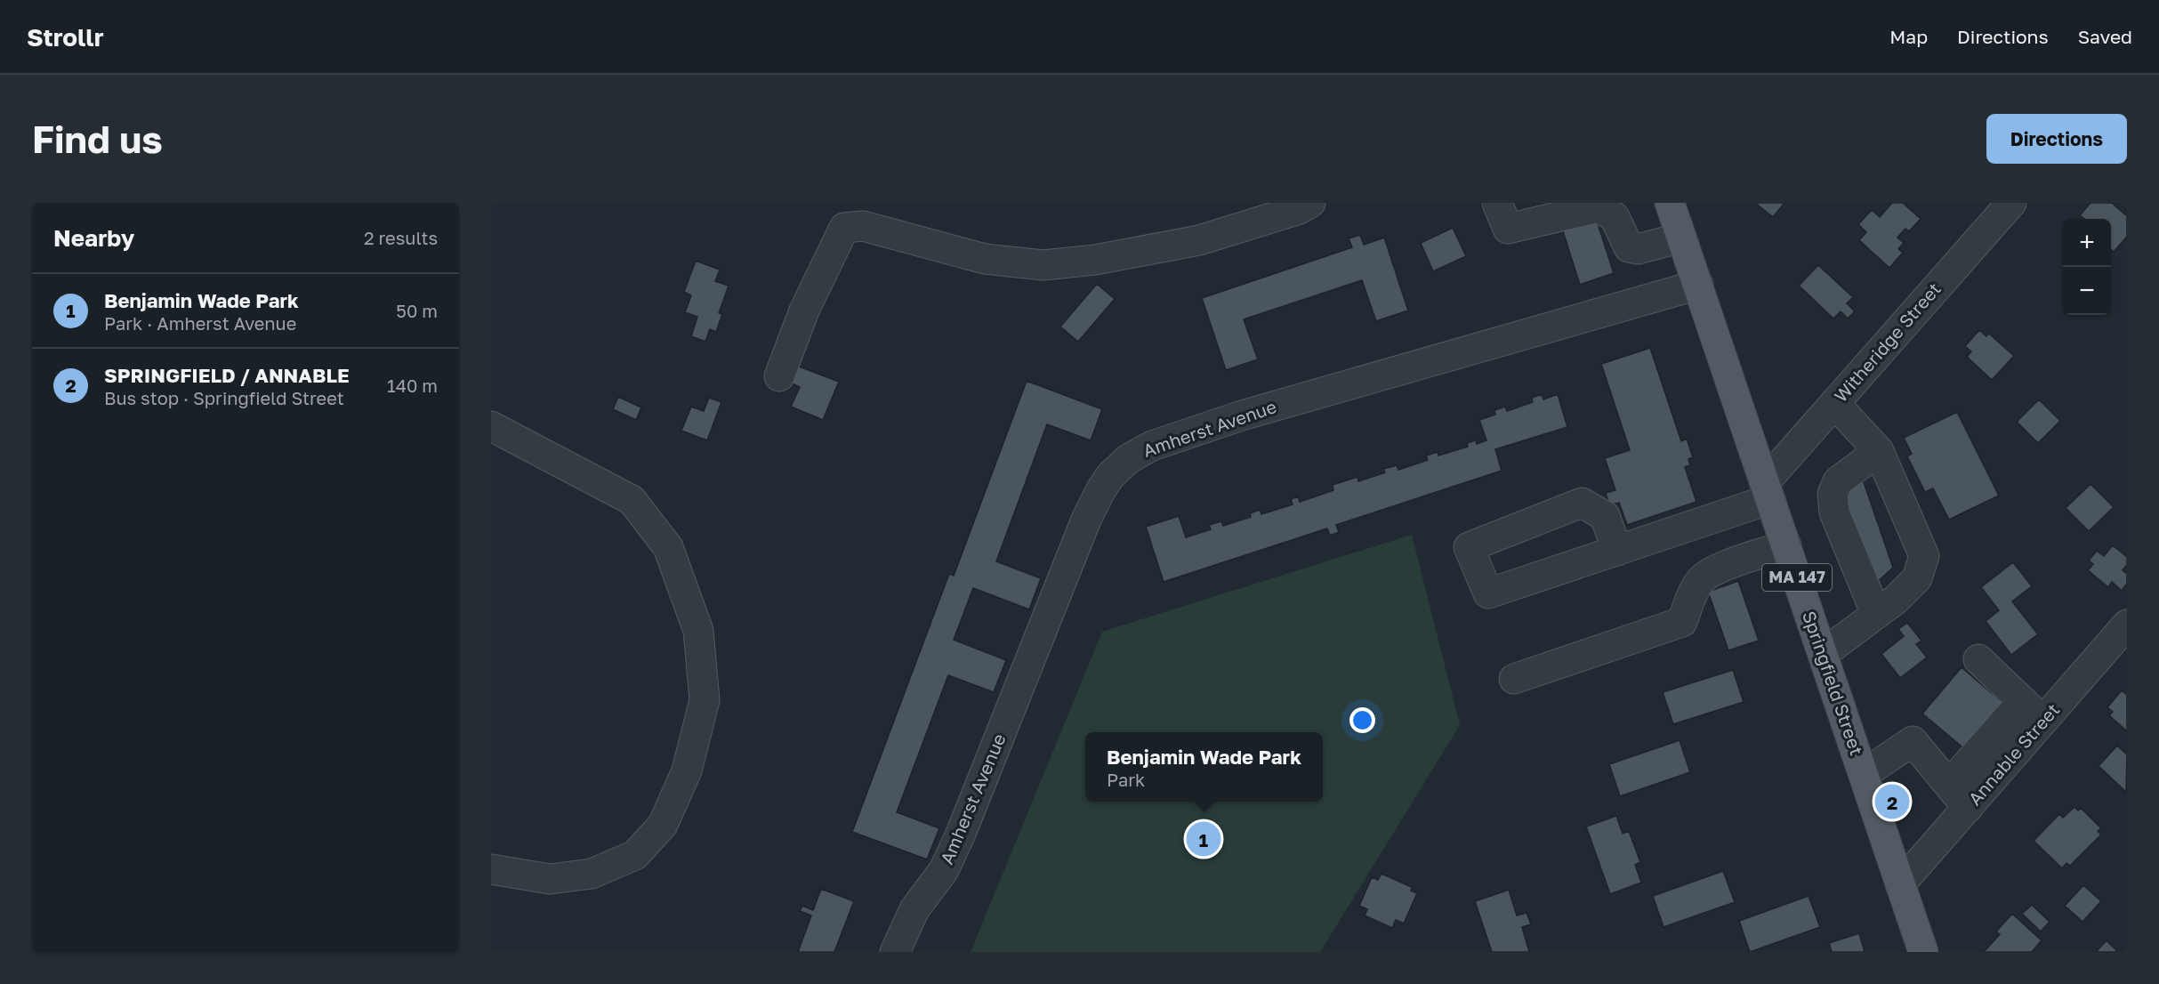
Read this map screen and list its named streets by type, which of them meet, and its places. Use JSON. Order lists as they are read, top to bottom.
{
  "streets": {
    "main road": ["MA 147", "Springfield Street"],
    "street": ["Witheridge Street", "Amherst Avenue", "Annable Street"]
  },
  "crossings": [
    ["Witheridge Street", "Springfield Street"],
    ["Amherst Avenue", "Springfield Street"],
    ["Springfield Street", "Annable Street"]
  ],
  "page": {
    "header": "Strollr",
    "nav": ["Map", "Directions", "Saved"],
    "buttons": "Directions",
    "title": "Find us",
    "heading": ["Nearby", "2 results"],
    "map_buttons": ["+", "−"],
    "list": [
      {
        "mark": "1",
        "name": "Benjamin Wade Park",
        "note": "Park · Amherst Avenue",
        "value": "50 m"
      },
      {
        "mark": "2",
        "name": "SPRINGFIELD / ANNABLE",
        "note": "Bus stop · Springfield Street",
        "value": "140 m"
      }
    ],
    "popup": ["Benjamin Wade Park", "Park"],
    "pins": ["2", "1"]
  }
}
